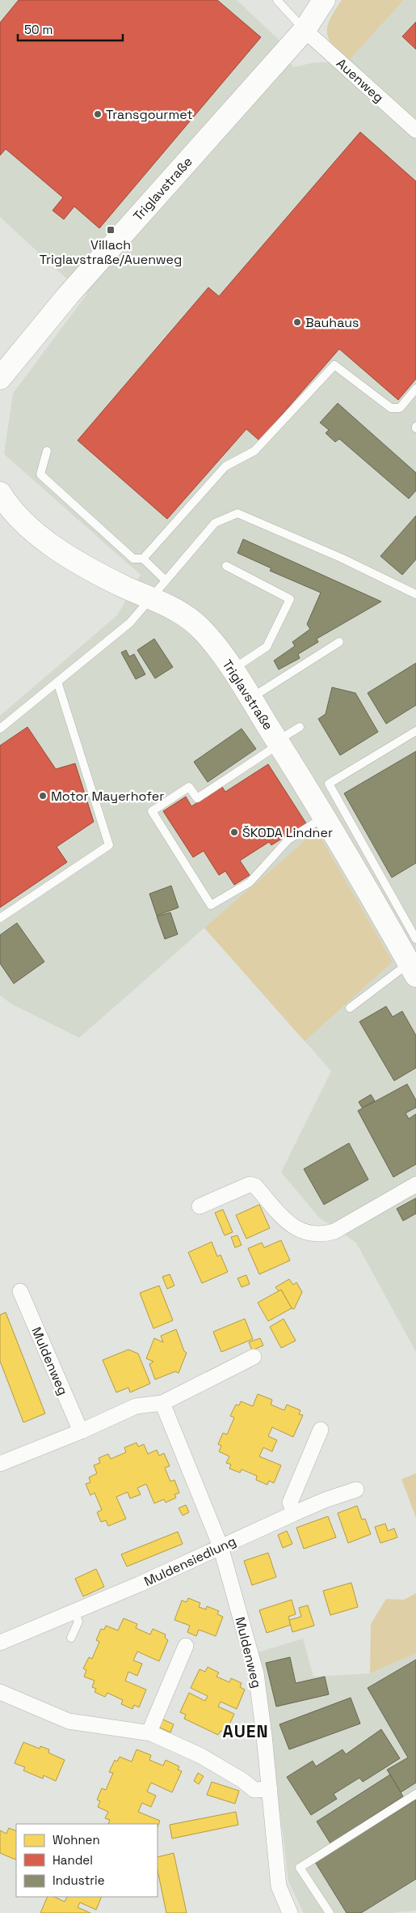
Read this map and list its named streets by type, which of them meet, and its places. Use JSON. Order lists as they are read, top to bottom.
{
  "streets": {
    "street": [
      "Auenweg",
      "Triglavstraße",
      "Muldenweg",
      "Muldensiedlung"
    ]
  },
  "crossings": [
    ["Auenweg", "Triglavstraße"],
    ["Muldenweg", "Muldensiedlung"]
  ],
  "districts": ["AUEN"],
  "places": {
    "other": [
      "Transgourmet",
      "Bauhaus",
      "Motor Mayerhofer",
      "ŠKODA Lindner"
    ],
    "transit": ["Villach Triglavstraße/Auenweg"]
  },
  "legend": ["Wohnen", "Handel", "Industrie"],
  "scale_bar": "50 m"
}
